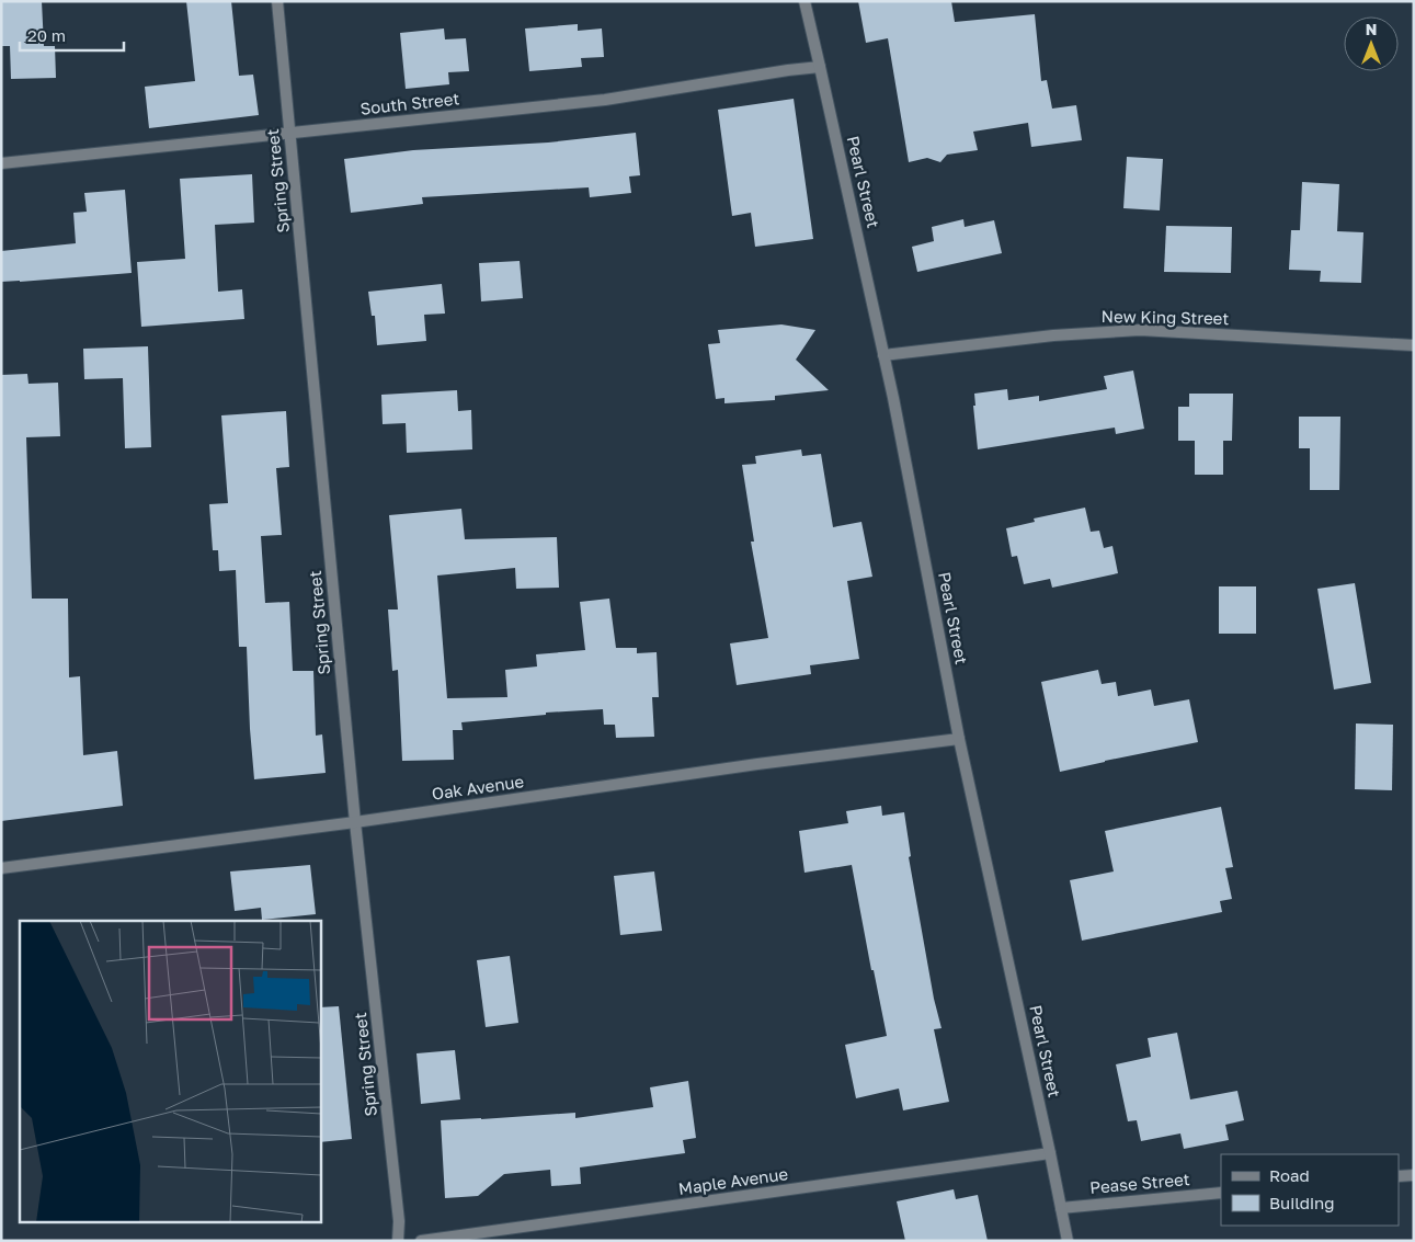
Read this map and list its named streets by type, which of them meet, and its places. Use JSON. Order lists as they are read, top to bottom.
{
  "streets": {
    "street": [
      "South Street",
      "Spring Street",
      "Pearl Street",
      "New King Street",
      "Oak Avenue",
      "Maple Avenue",
      "Pease Street"
    ]
  },
  "crossings": [
    ["South Street", "Spring Street"],
    ["South Street", "Pearl Street"],
    ["Spring Street", "Oak Avenue"],
    ["Pearl Street", "New King Street"],
    ["Pearl Street", "Oak Avenue"],
    ["Pearl Street", "Maple Avenue"],
    ["Pearl Street", "Pease Street"]
  ],
  "legend": ["Road", "Building"],
  "scale_bar": "20 m",
  "north": "top"
}
